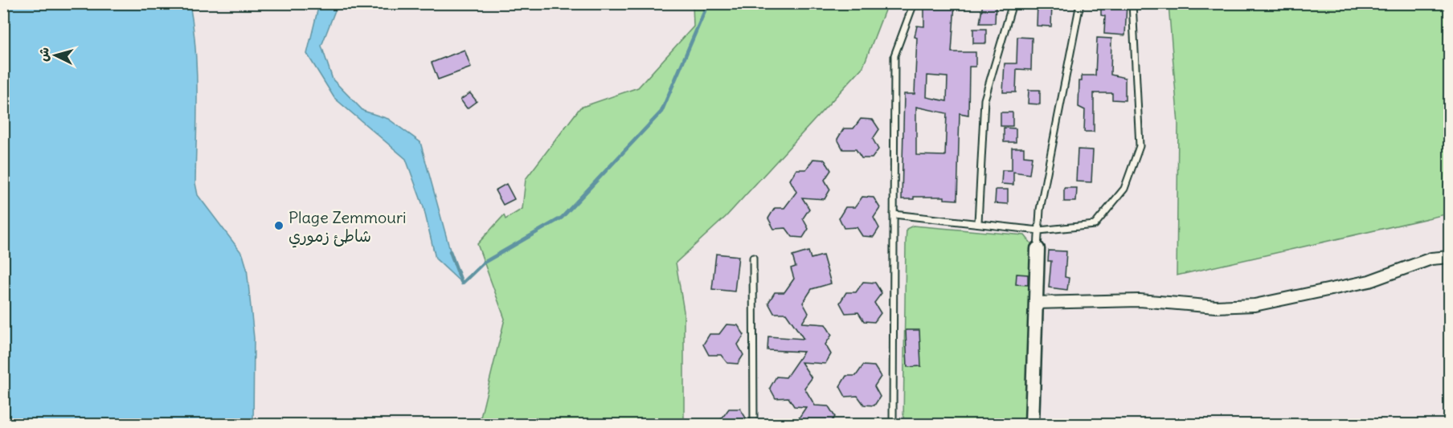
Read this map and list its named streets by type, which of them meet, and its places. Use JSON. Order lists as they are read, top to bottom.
{
  "places": ["Plage Zemmouri شاطئ زموري"],
  "north": "left"
}
